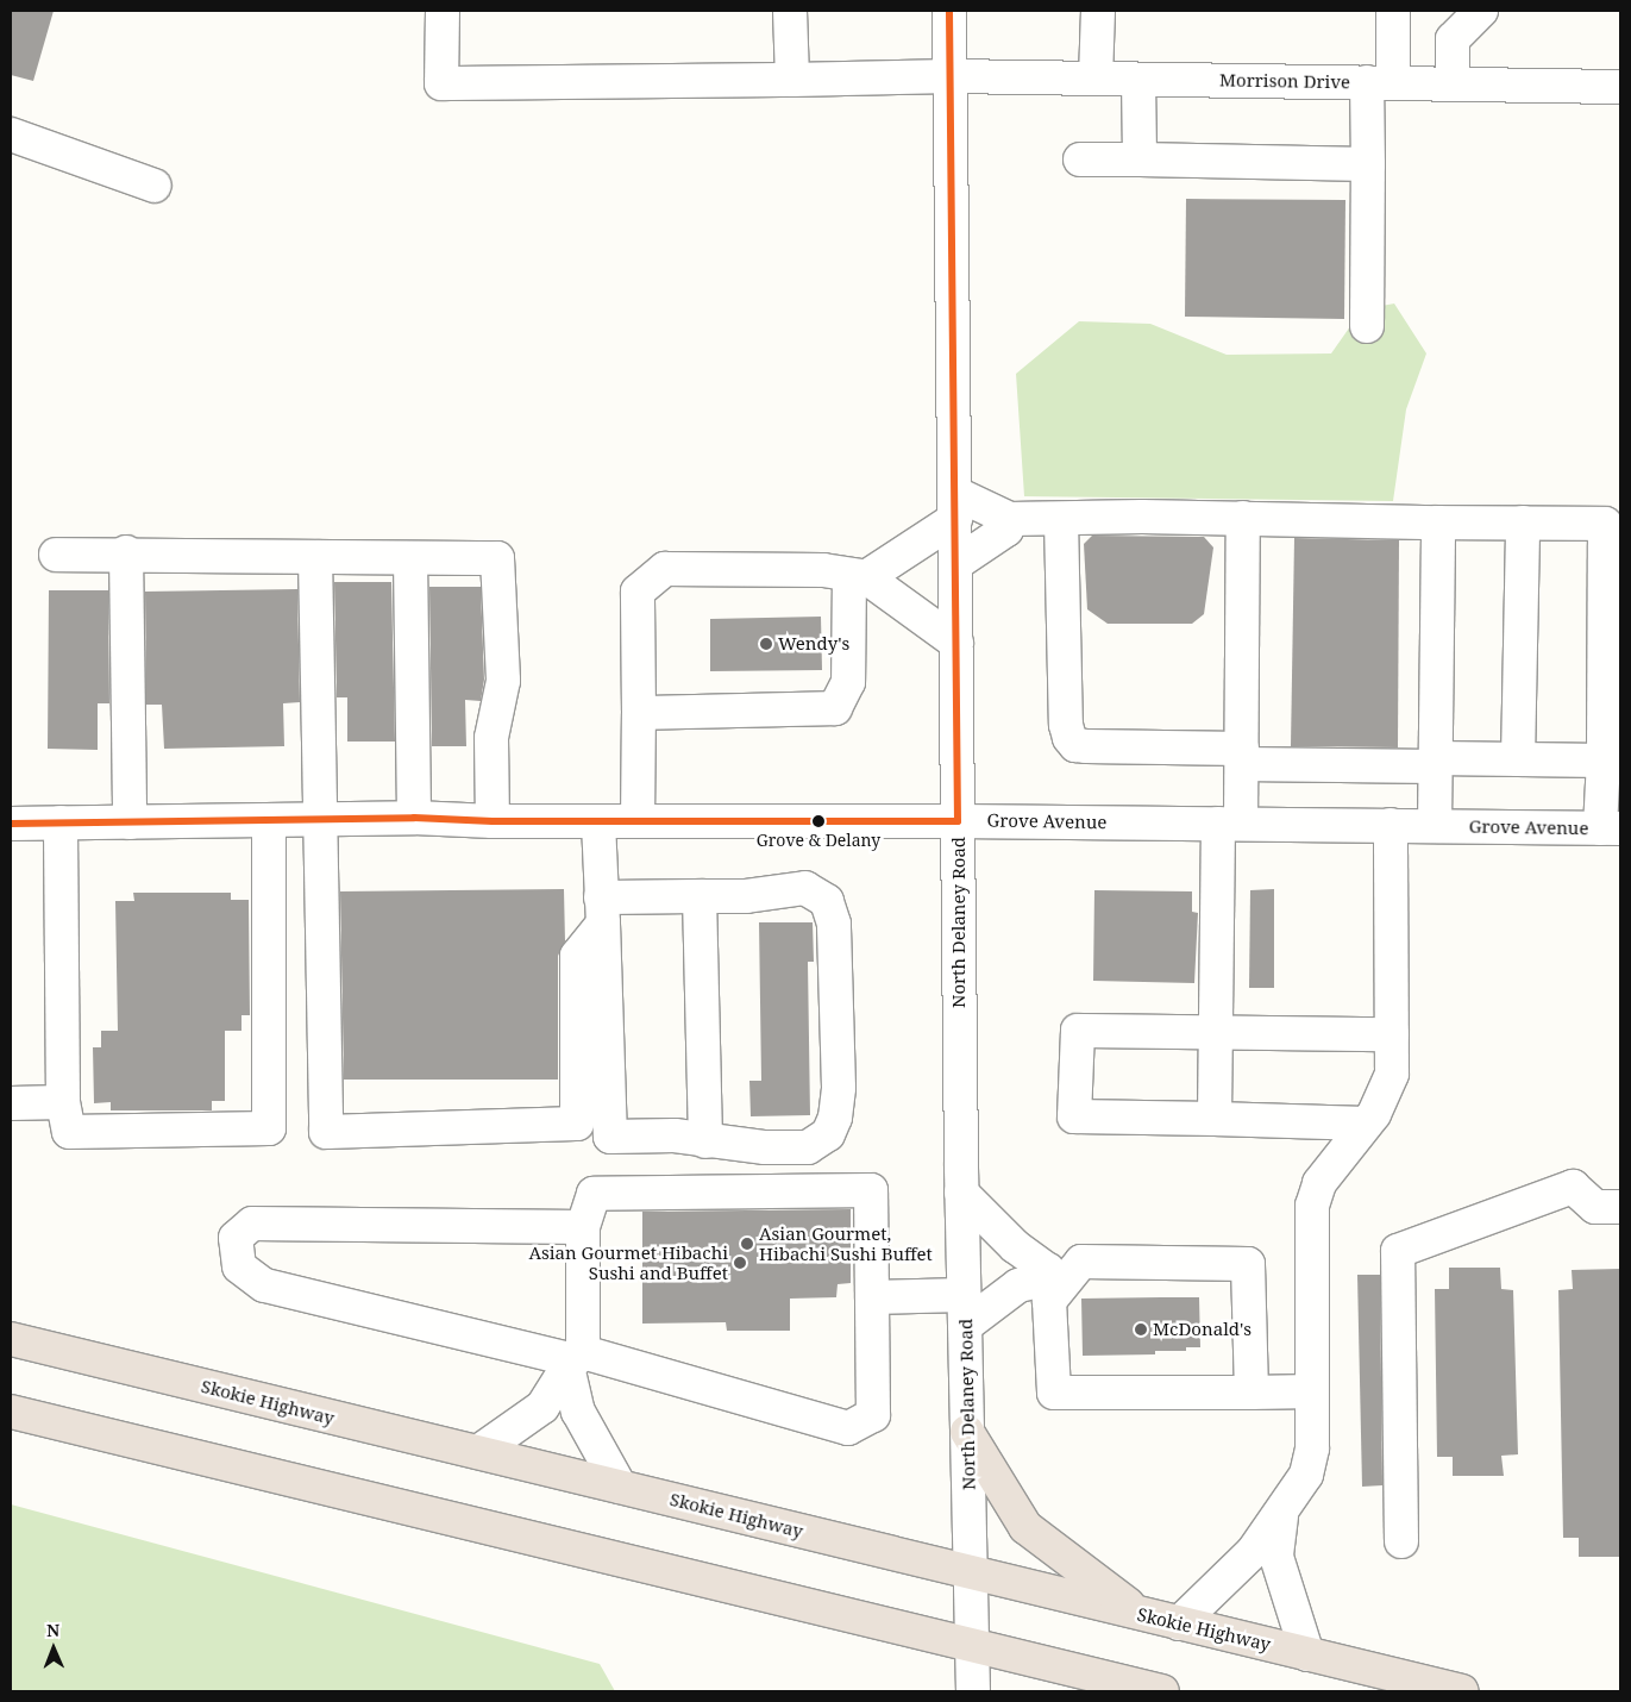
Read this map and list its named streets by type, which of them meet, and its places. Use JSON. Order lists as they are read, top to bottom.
{
  "streets": {
    "highway": ["Skokie Highway"],
    "street": ["Morrison Drive", "Grove Avenue", "North Delaney Road"]
  },
  "crossings": [
    ["Morrison Drive", "North Delaney Road"],
    ["Grove Avenue", "North Delaney Road"],
    ["North Delaney Road", "Skokie Highway"]
  ],
  "places": [
    "Wendy's",
    "Grove & Delany",
    "Asian Gourmet, Hibachi Sushi Buffet",
    "Asian Gourmet Hibachi Sushi and Buffet",
    "McDonald's"
  ],
  "north": "top"
}
